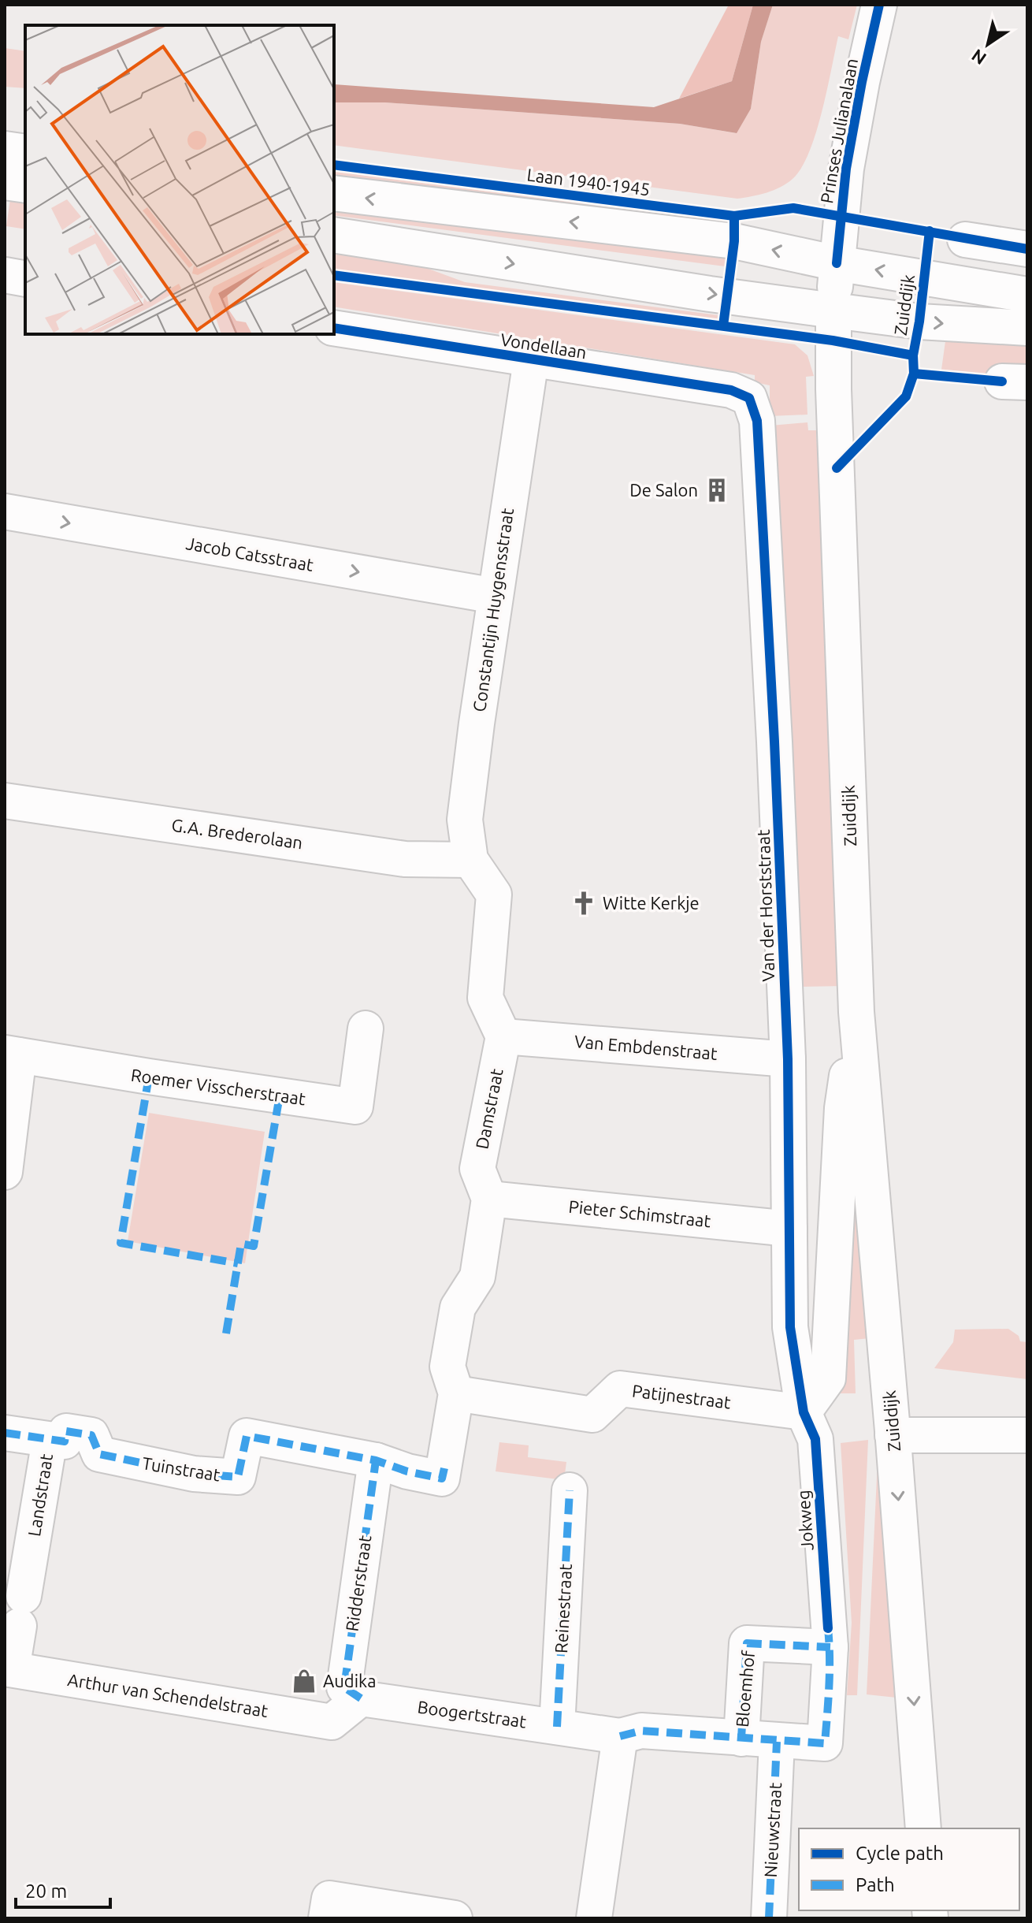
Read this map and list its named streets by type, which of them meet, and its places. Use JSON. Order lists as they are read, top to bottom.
{
  "streets": {
    "street": [
      "Prinses Julianalaan",
      "Zuiddijk",
      "Vondellaan",
      "Jacob Catsstraat",
      "Constantijn Huygensstraat",
      "G.A. Brederolaan",
      "Van der Horststraat",
      "Van Embdenstraat",
      "Roemer Visscherstraat",
      "Damstraat",
      "Pieter Schimstraat",
      "Patijnestraat",
      "Tuinstraat",
      "Landstraat",
      "Jokweg",
      "Ridderstraat",
      "Reinestraat",
      "Bloemhof",
      "Arthur van Schendelstraat",
      "Boogertstraat",
      "Nieuwstraat"
    ],
    "cycle path": ["Laan 1940-1945"]
  },
  "crossings": [
    ["Prinses Julianalaan", "Zuiddijk"],
    ["Zuiddijk", "Van der Horststraat"],
    ["Zuiddijk", "Patijnestraat"],
    ["Zuiddijk", "Jokweg"],
    ["Vondellaan", "Constantijn Huygensstraat"],
    ["Vondellaan", "Van der Horststraat"],
    ["Jacob Catsstraat", "Constantijn Huygensstraat"],
    ["Constantijn Huygensstraat", "G.A. Brederolaan"],
    ["Van der Horststraat", "Van Embdenstraat"],
    ["Van der Horststraat", "Pieter Schimstraat"],
    ["Van der Horststraat", "Patijnestraat"],
    ["Van der Horststraat", "Jokweg"],
    ["Van Embdenstraat", "Damstraat"],
    ["Damstraat", "Pieter Schimstraat"],
    ["Patijnestraat", "Jokweg"],
    ["Tuinstraat", "Landstraat"],
    ["Tuinstraat", "Ridderstraat"],
    ["Landstraat", "Arthur van Schendelstraat"],
    ["Jokweg", "Bloemhof"],
    ["Jokweg", "Boogertstraat"],
    ["Ridderstraat", "Arthur van Schendelstraat"],
    ["Ridderstraat", "Boogertstraat"],
    ["Reinestraat", "Boogertstraat"],
    ["Bloemhof", "Boogertstraat"],
    ["Arthur van Schendelstraat", "Boogertstraat"],
    ["Boogertstraat", "Nieuwstraat"]
  ],
  "one_way": ["Jacob Catsstraat"],
  "places": {
    "building": ["De Salon"],
    "church": ["Witte Kerkje"],
    "shop": ["Audika"]
  },
  "legend": ["Cycle path", "Path"],
  "scale_bar": "20 m",
  "north": "bottom left"
}
